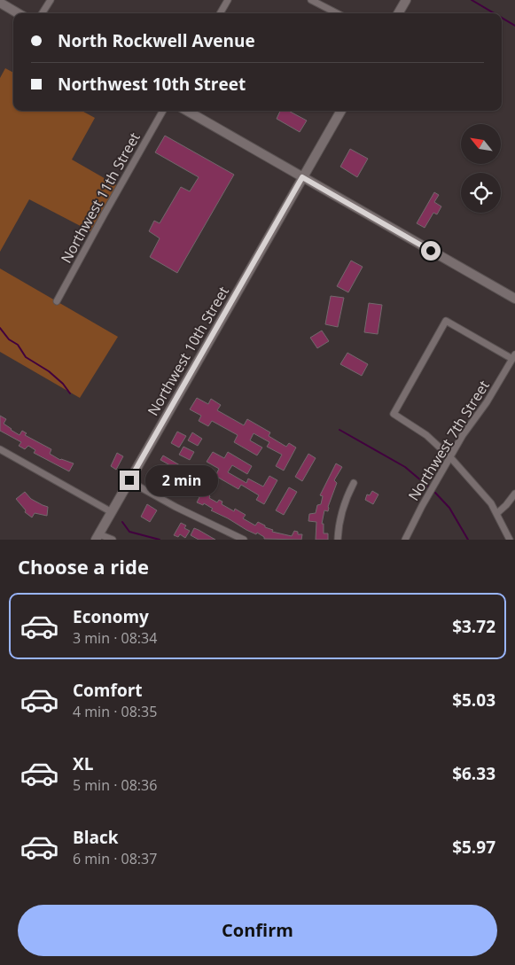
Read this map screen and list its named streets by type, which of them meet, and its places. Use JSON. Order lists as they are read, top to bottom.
{
  "streets": {
    "main road": ["Northwest 10th Street"],
    "street": ["Northwest 11th Street", "Northwest 7th Street"]
  },
  "north": "top left",
  "page": {
    "banner": ["North Rockwell Avenue", "Northwest 10th Street"],
    "bubble": "2 min",
    "heading": "Choose a ride",
    "list": [
      {
        "name": "Economy",
        "note": "3 min · 08:34",
        "value": "$3.72"
      },
      {
        "name": "Comfort",
        "note": "4 min · 08:35",
        "value": "$5.03"
      },
      {
        "name": "XL",
        "note": "5 min · 08:36",
        "value": "$6.33"
      },
      {
        "name": "Black",
        "note": "6 min · 08:37",
        "value": "$5.97"
      }
    ],
    "buttons": "Confirm"
  }
}
